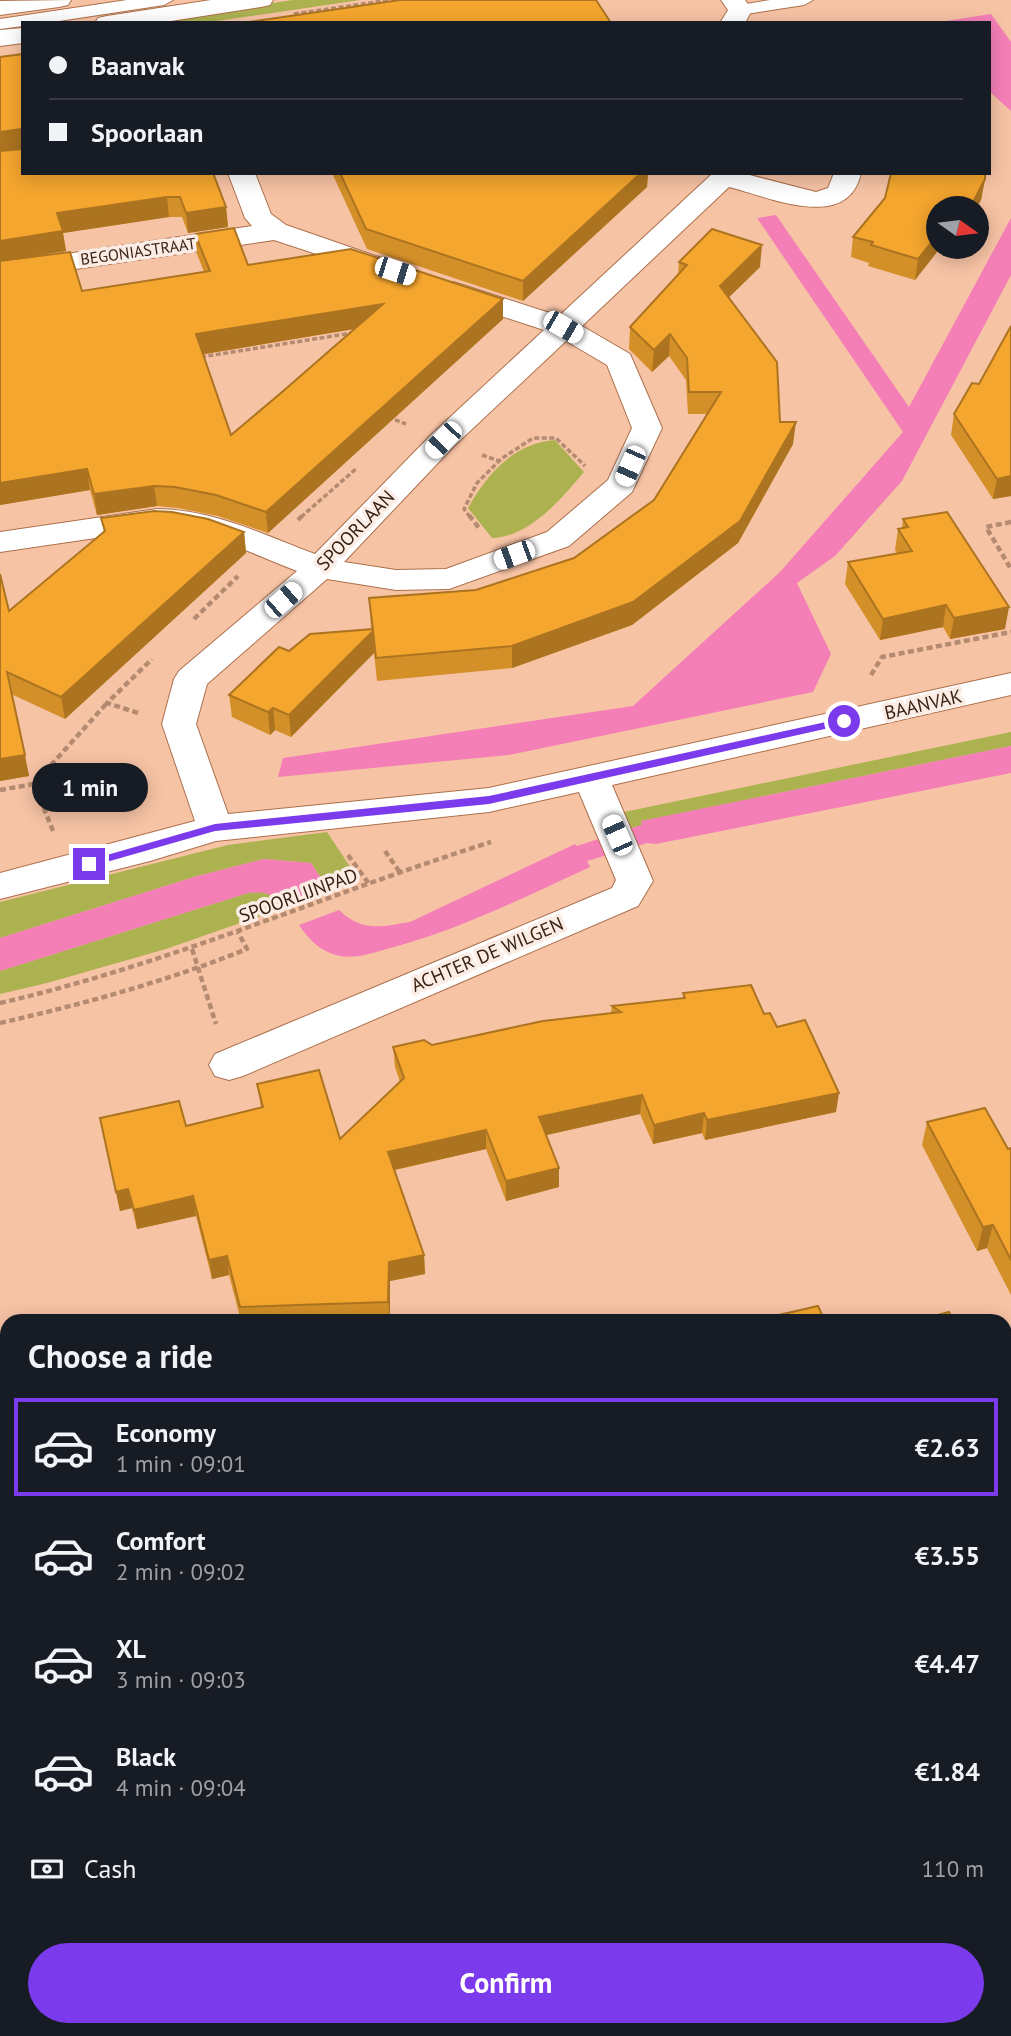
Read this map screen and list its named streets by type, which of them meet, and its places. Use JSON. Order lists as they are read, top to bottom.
{
  "streets": {
    "street": [
      "BEGONIASTRAAT",
      "SPOORLAAN",
      "BAANVAK",
      "ACHTER DE WILGEN"
    ],
    "path": ["SPOORLIJNPAD"]
  },
  "crossings": [
    ["BEGONIASTRAAT", "SPOORLAAN"],
    ["SPOORLAAN", "BAANVAK"],
    ["BAANVAK", "ACHTER DE WILGEN"]
  ],
  "north": "right",
  "page": {
    "banner": ["Baanvak", "Spoorlaan"],
    "bubble": "1 min",
    "heading": "Choose a ride",
    "list": [
      {
        "name": "Economy",
        "note": "1 min · 09:01",
        "value": "€2.63"
      },
      {
        "name": "Comfort",
        "note": "2 min · 09:02",
        "value": "€3.55"
      },
      {
        "name": "XL",
        "note": "3 min · 09:03",
        "value": "€4.47"
      },
      {
        "name": "Black",
        "note": "4 min · 09:04",
        "value": "€1.84"
      }
    ],
    "pay": ["Cash", "110 m"],
    "buttons": "Confirm"
  }
}
